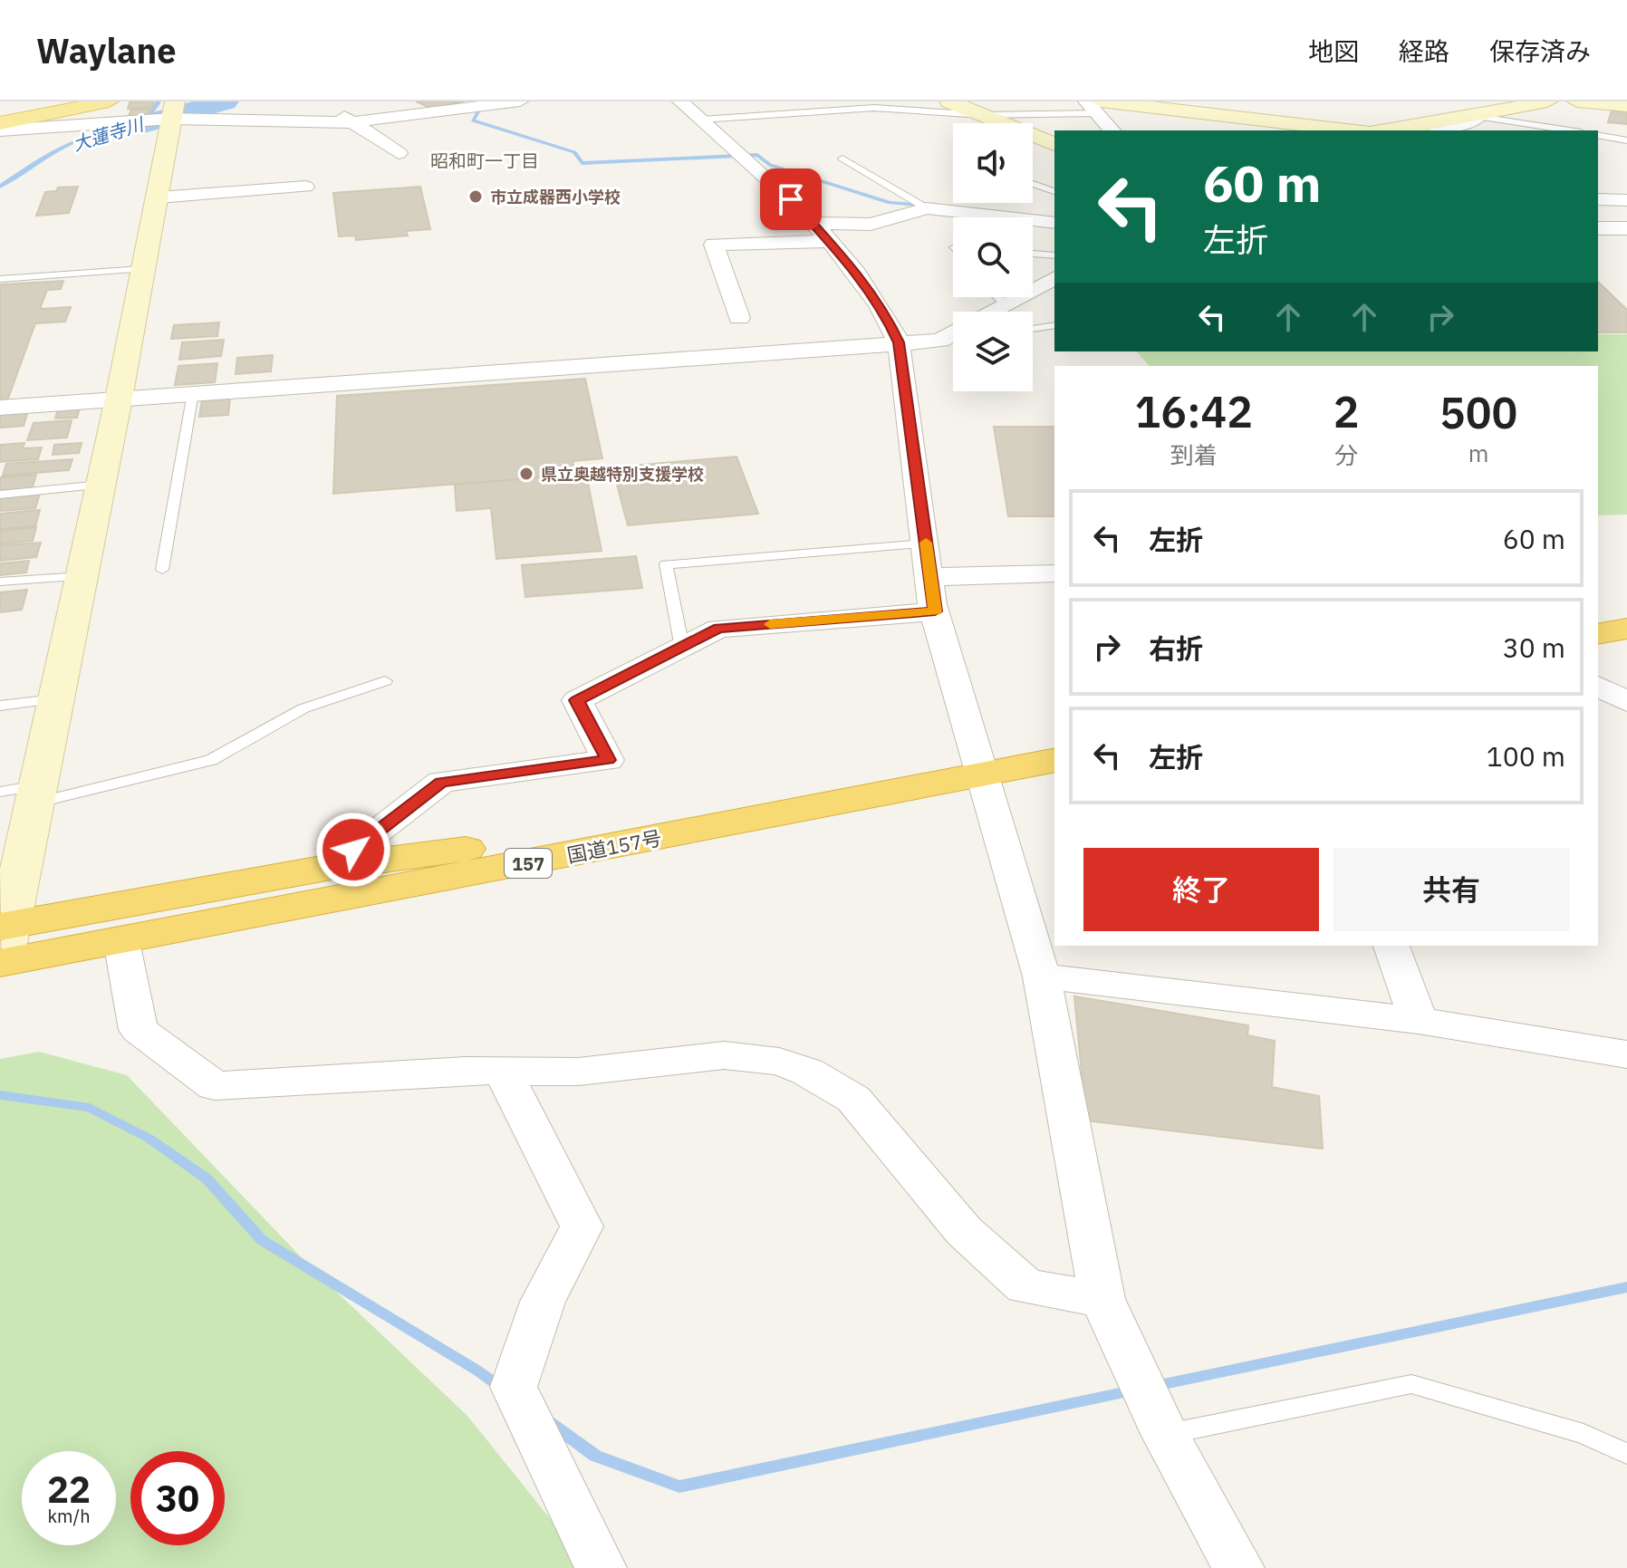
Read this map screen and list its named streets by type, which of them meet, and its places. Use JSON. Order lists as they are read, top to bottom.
{
  "streets": {
    "highway": ["国道157号", "157"]
  },
  "districts": ["昭和町一丁目"],
  "water": ["大蓮寺川"],
  "places": ["市立成器西小学校", "県立奥越特別支援学校"],
  "page": {
    "header": "Waylane",
    "nav": ["地図", "経路", "保存済み"],
    "turn": ["60 m", "左折"],
    "eta": [
      "16:42",
      "到着",
      "2",
      "分",
      "500",
      "m"
    ],
    "list": [
      {
        "name": "左折",
        "value": "60 m"
      },
      {
        "name": "右折",
        "value": "30 m"
      },
      {
        "name": "左折",
        "value": "100 m"
      }
    ],
    "buttons": ["終了", "共有"],
    "speed": "22 km/h",
    "limit": "30"
  }
}
